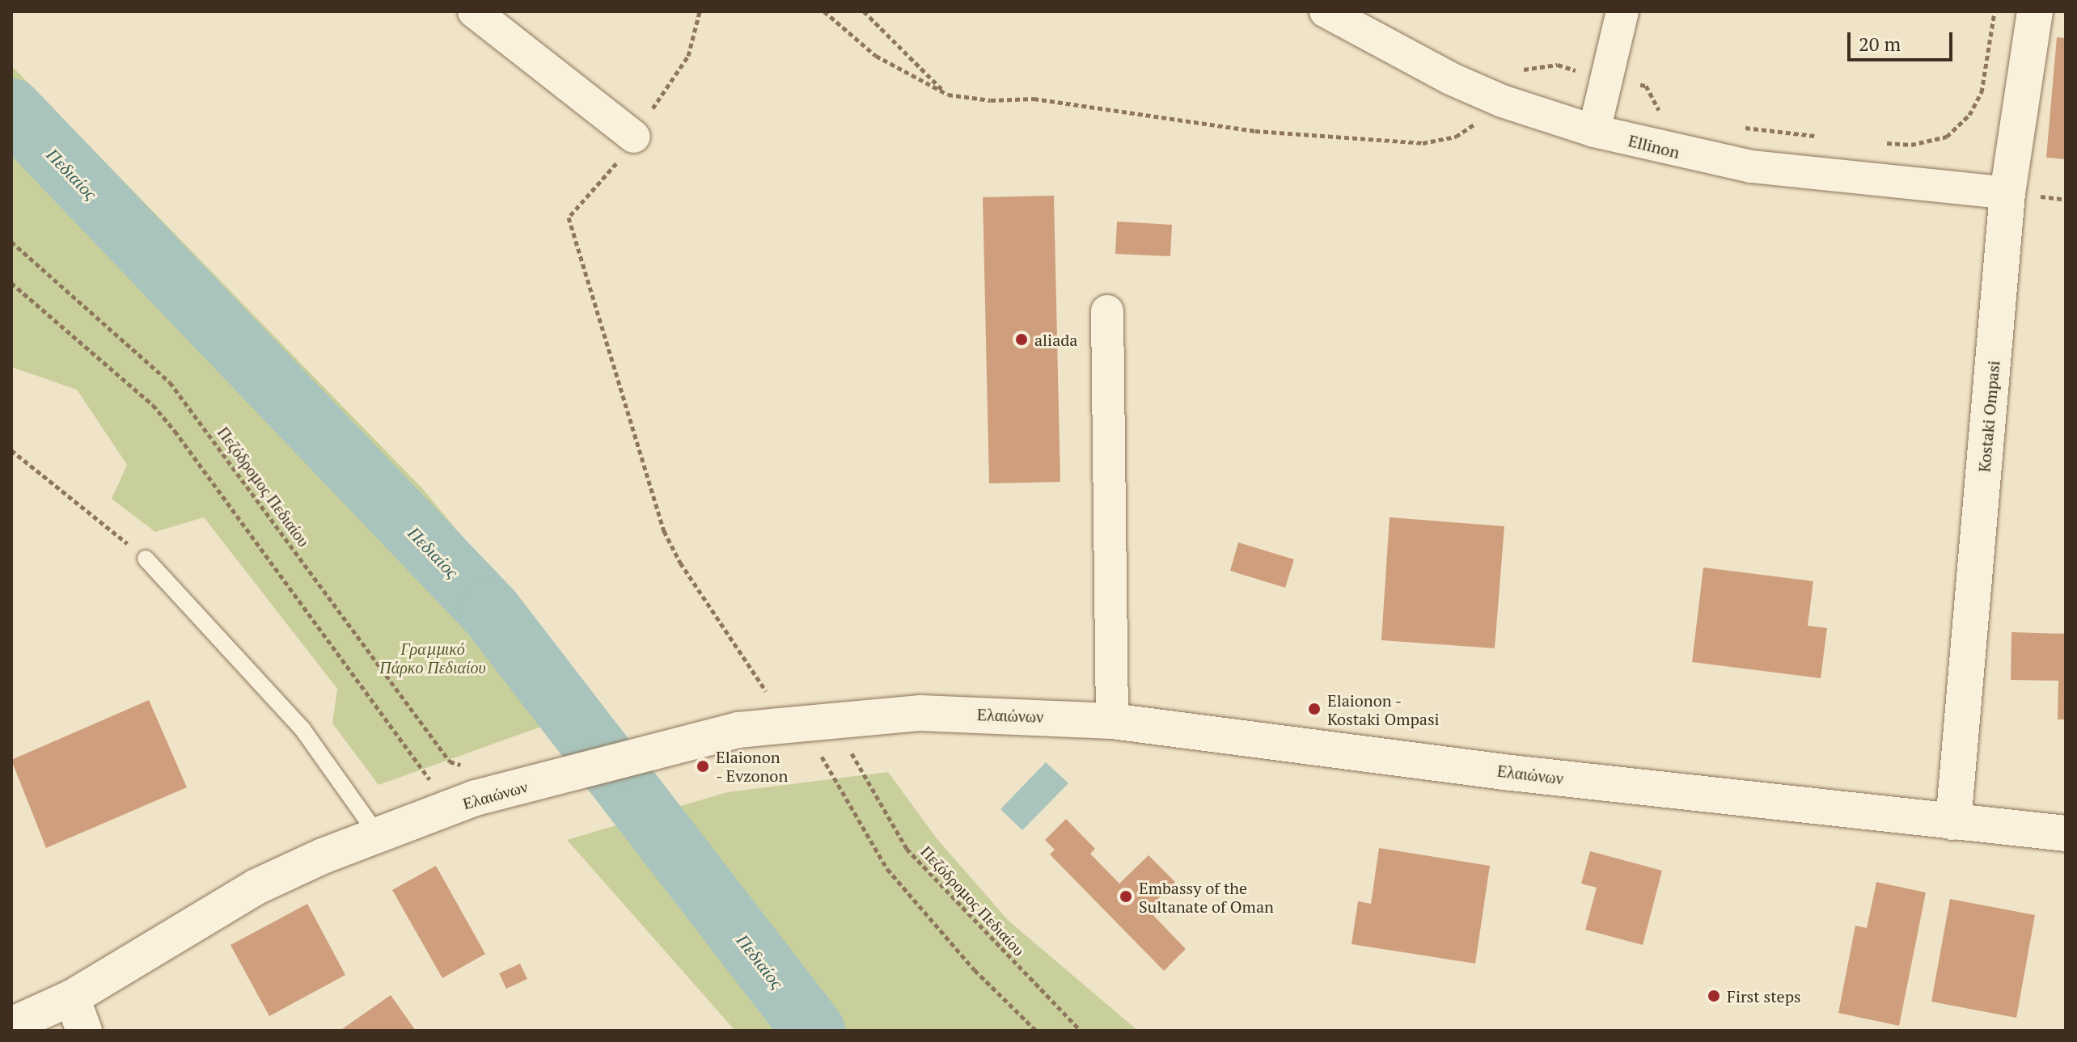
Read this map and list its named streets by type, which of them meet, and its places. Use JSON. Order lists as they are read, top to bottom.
{
  "streets": {
    "main road": ["Kostaki Ompasi", "Ελαιώνων"],
    "street": ["Ellinon"],
    "path": ["Πεζόδρομος Πεδιαίου"]
  },
  "crossings": [
    ["Ellinon", "Kostaki Ompasi"],
    ["Kostaki Ompasi", "Ελαιώνων"],
    ["Πεζόδρομος Πεδιαίου", "Ελαιώνων"]
  ],
  "water": ["Πεδιαίος"],
  "parks": ["Γραμμικό Πάρκο Πεδιαίου"],
  "places": [
    "aliada",
    "Elaionon - Kostaki Ompasi",
    "Elaionon - Evzonon",
    "Embassy of the Sultanate of Oman",
    "First steps"
  ],
  "scale_bar": "20 m"
}
